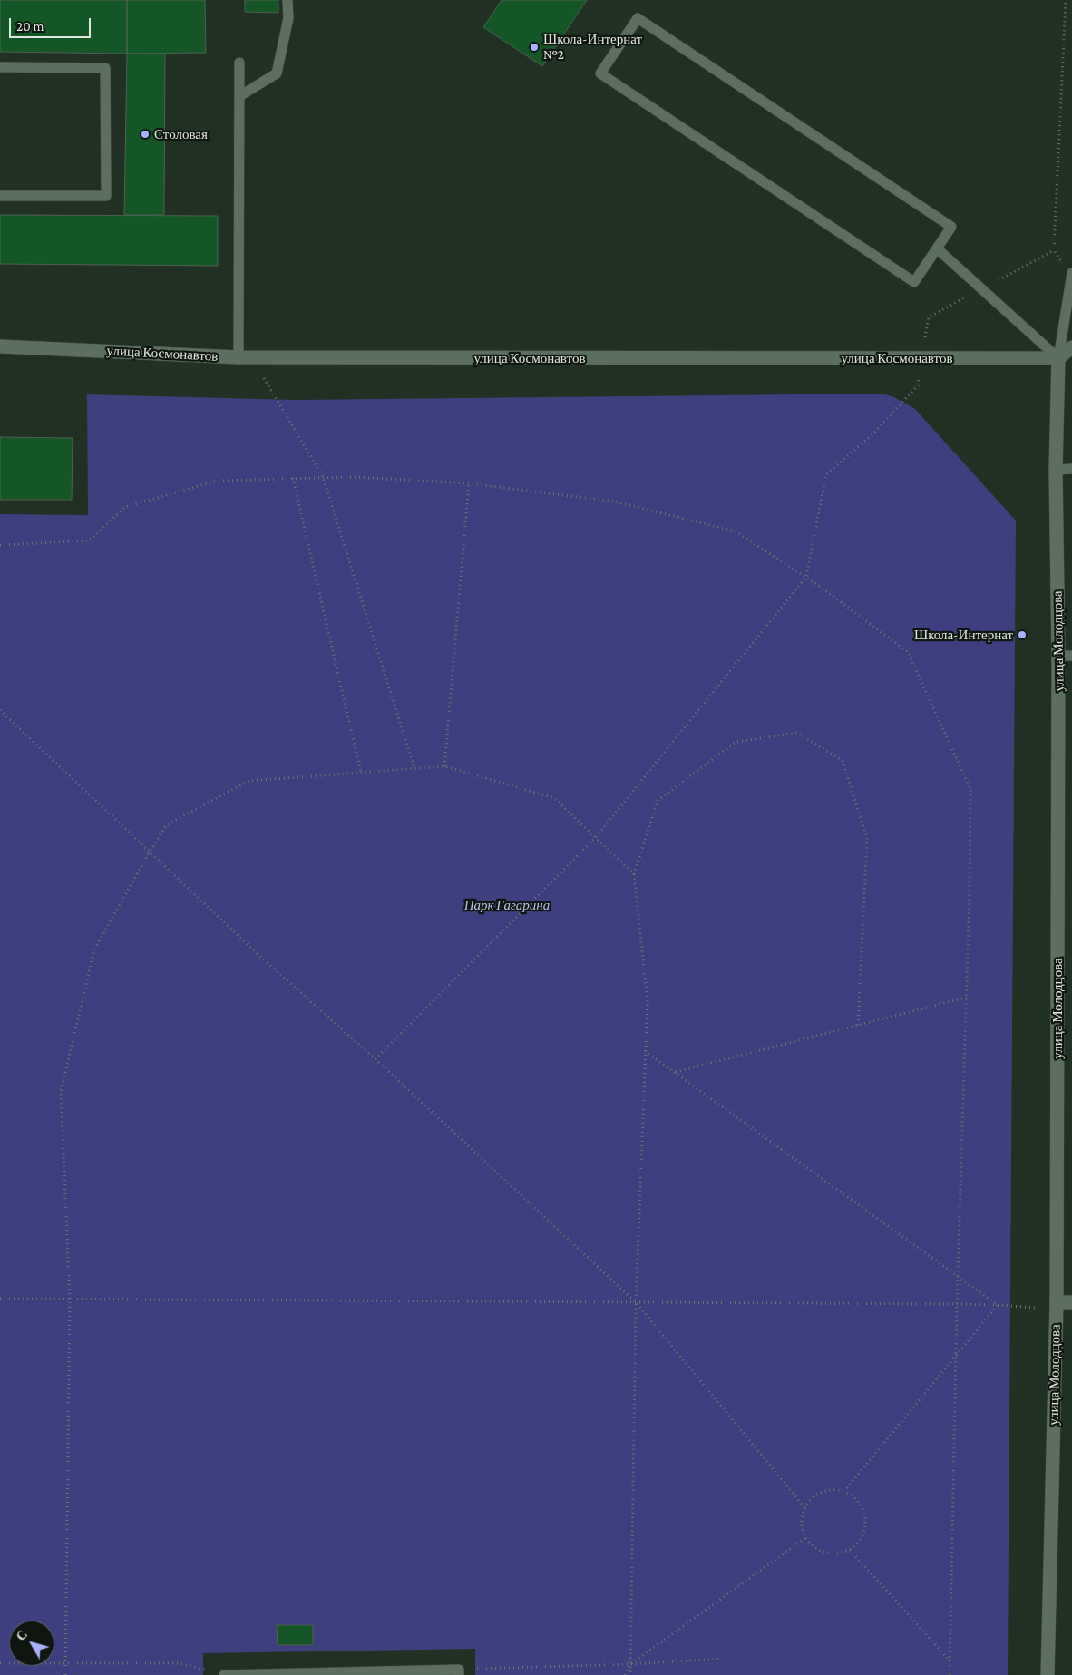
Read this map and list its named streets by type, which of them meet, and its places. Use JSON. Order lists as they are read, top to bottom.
{
  "streets": {
    "street": ["улица Космонавтов", "улица Молодцова"]
  },
  "crossings": [
    ["улица Космонавтов", "улица Молодцова"]
  ],
  "parks": ["Парк Гагарина"],
  "places": ["Школа-Интернат №2", "Столовая", "Школа-Интернат"],
  "scale_bar": "20 m",
  "north": "top left"
}
